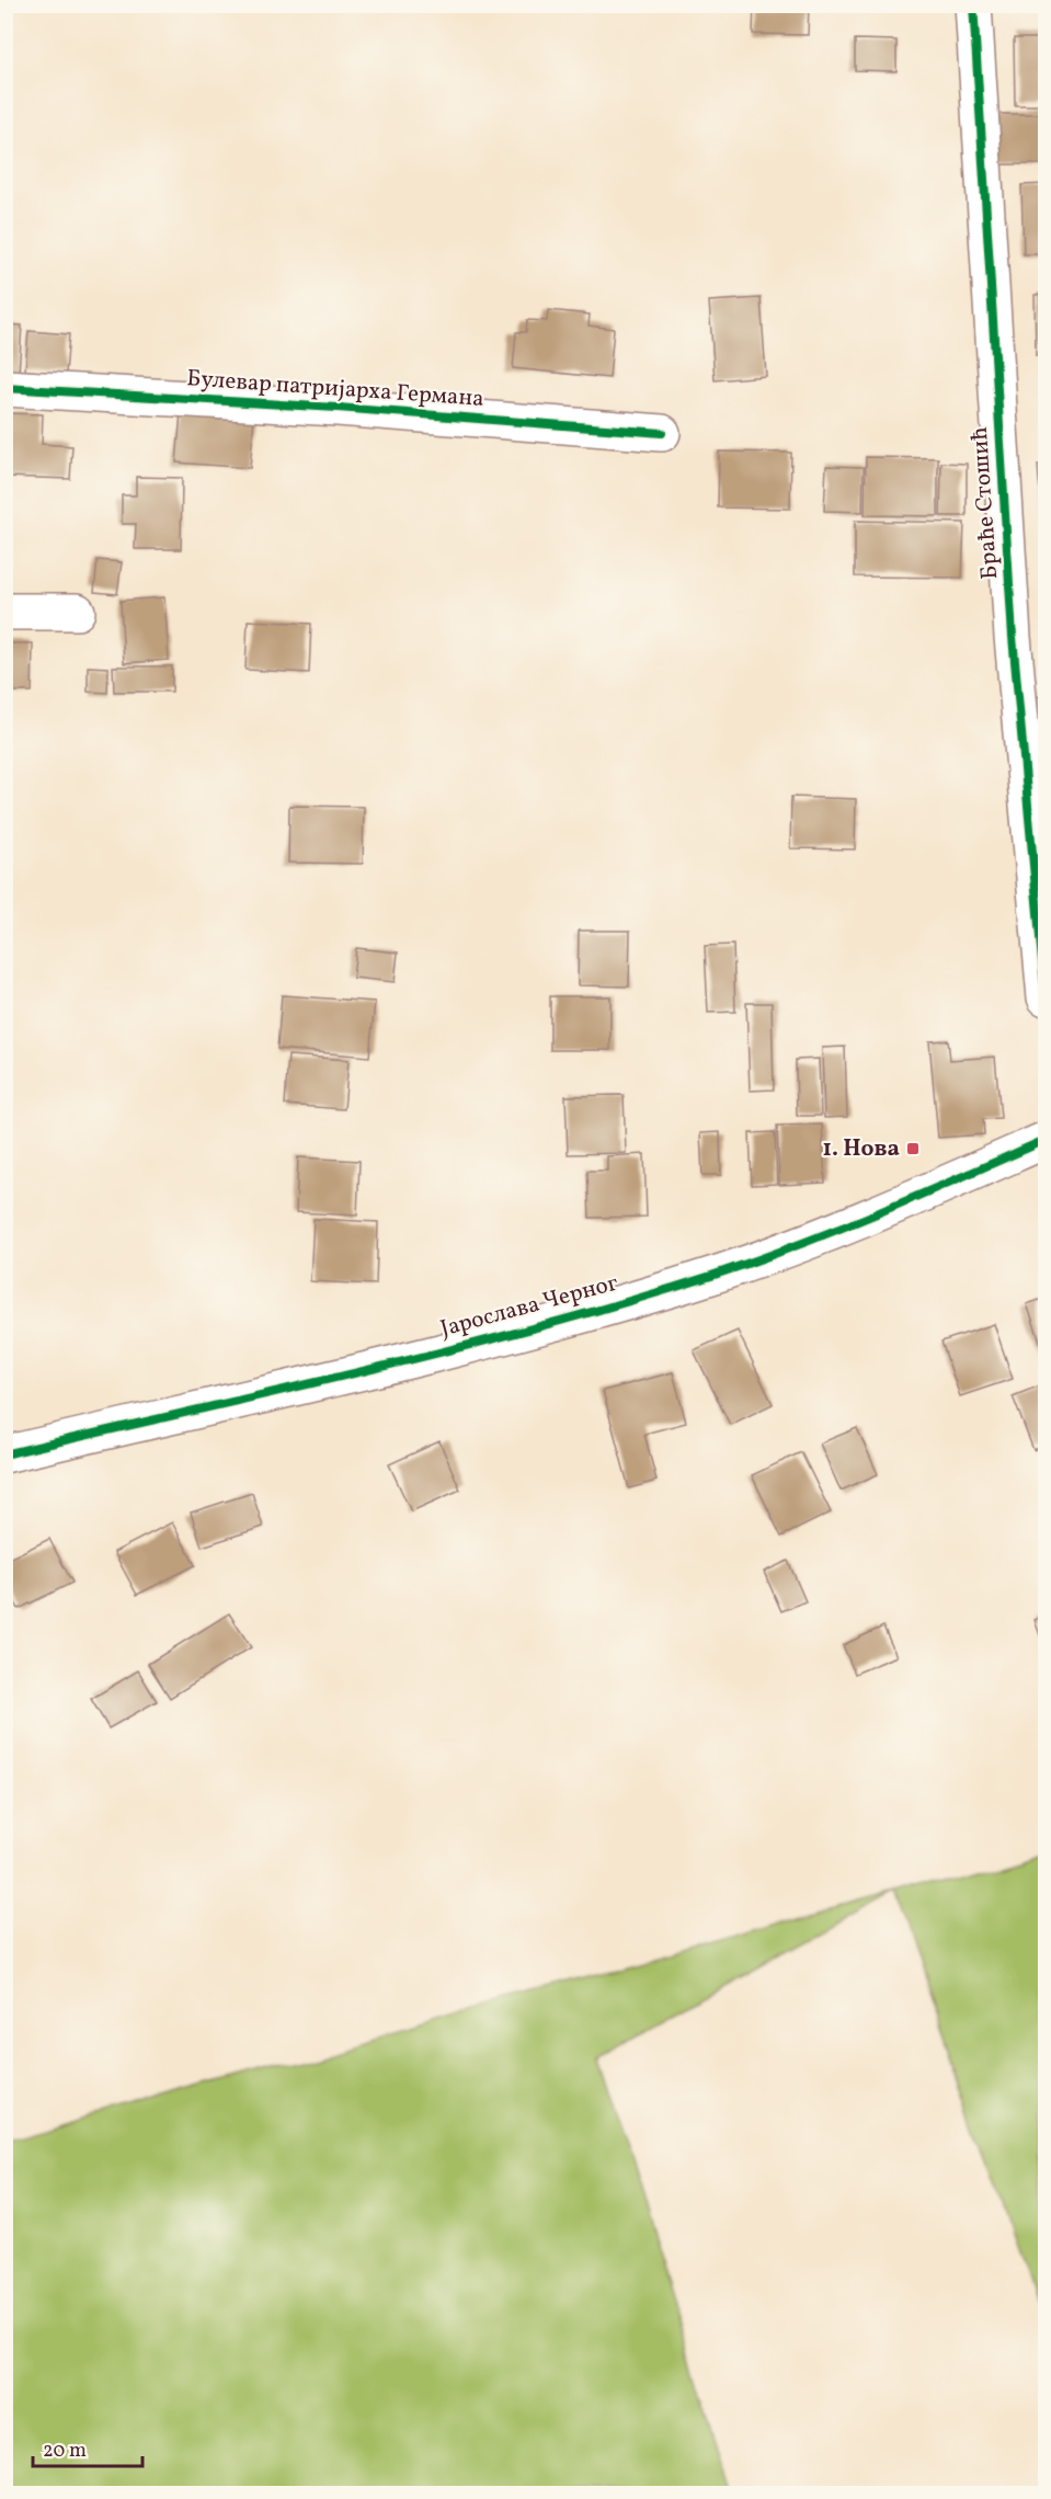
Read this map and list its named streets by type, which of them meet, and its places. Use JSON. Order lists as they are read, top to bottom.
{
  "streets": {
    "street": ["Булевар патријарха Германа", "Браће Стошић", "Јарослава Черног"]
  },
  "places": {
    "transit": ["1. Нова"]
  },
  "scale_bar": "20 m"
}
